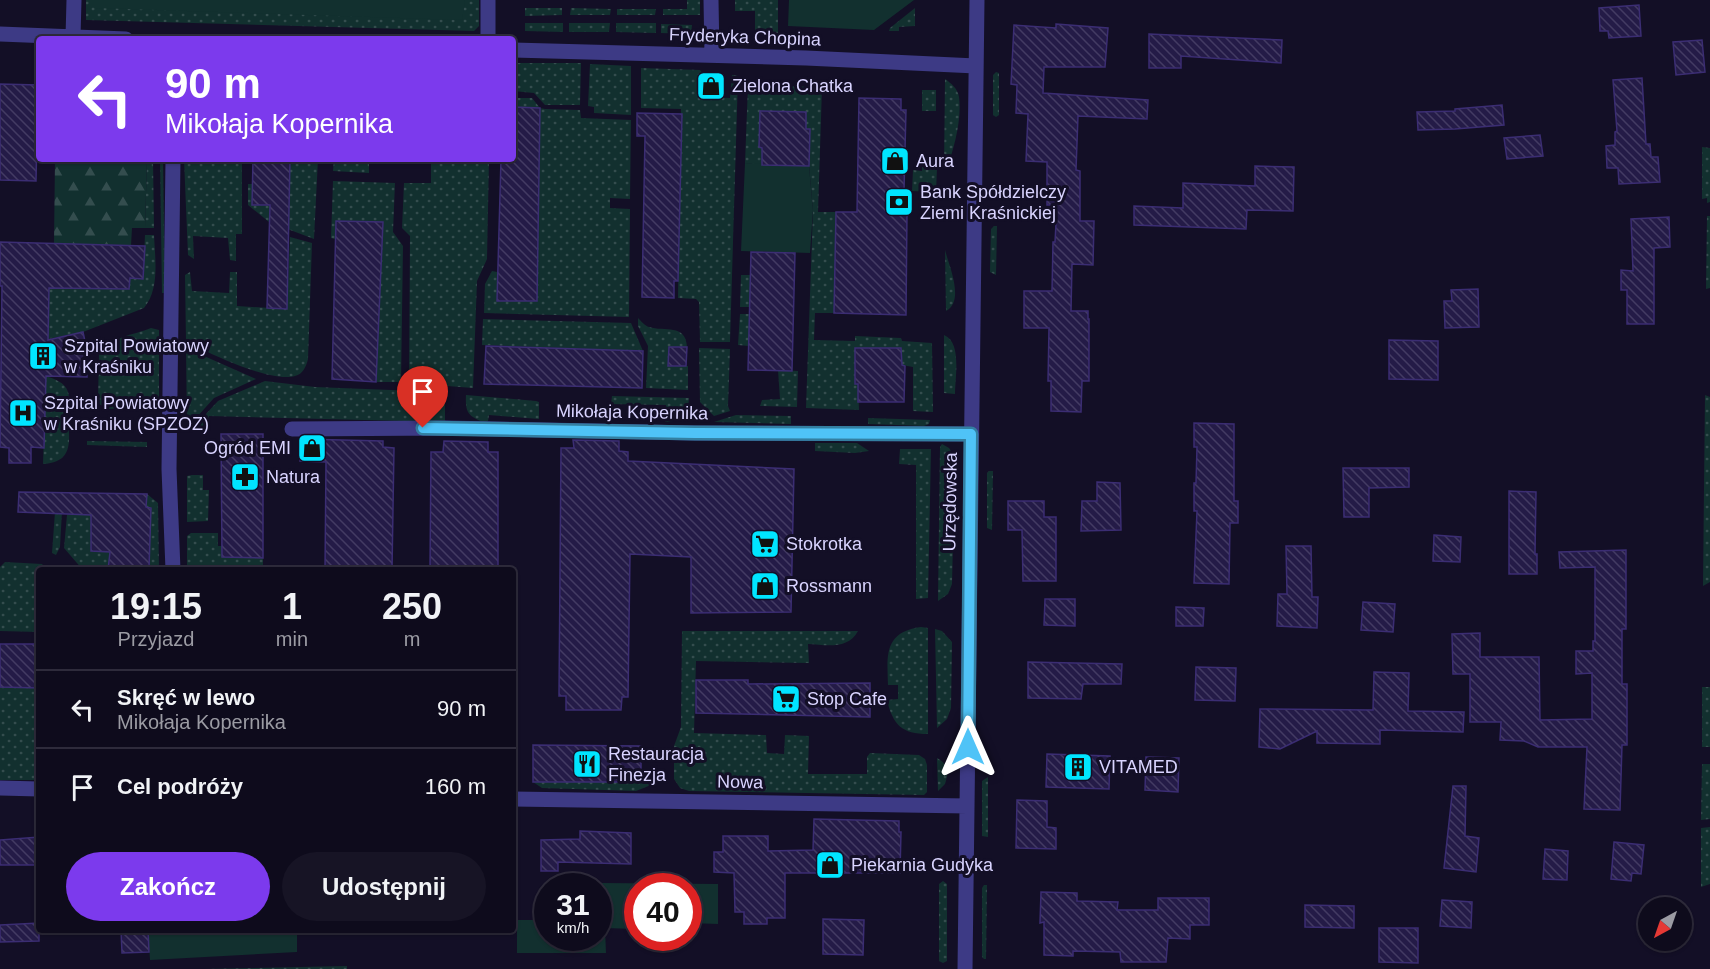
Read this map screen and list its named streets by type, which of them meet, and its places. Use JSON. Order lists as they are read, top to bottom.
{
  "streets": {
    "street": [
      "Fryderyka Chopina",
      "Mikołaja Kopernika",
      "Urzędowska",
      "Nowa"
    ]
  },
  "crossings": [
    ["Fryderyka Chopina", "Urzędowska"],
    ["Mikołaja Kopernika", "Urzędowska"],
    ["Urzędowska", "Nowa"]
  ],
  "places": {
    "shop": [
      "Zielona Chatka",
      "Aura",
      "Ogród EMI",
      "Rossmann",
      "Piekarnia Gudyka"
    ],
    "bank": ["Bank Spółdzielczy Ziemi Kraśnickiej"],
    "building": ["Szpital Powiatowy w Kraśniku", "VITAMED"],
    "hospital": ["Szpital Powiatowy w Kraśniku (SPZOZ)"],
    "pharmacy": ["Natura"],
    "supermarket": ["Stokrotka", "Stop Cafe"],
    "restaurant": ["Restauracja Finezja"]
  },
  "north": "bottom left",
  "page": {
    "turn": ["90 m", "Mikołaja Kopernika"],
    "eta": [
      "19:15",
      "Przyjazd",
      "1",
      "min",
      "250",
      "m"
    ],
    "list": [
      {
        "name": "Skręć w lewo",
        "note": "Mikołaja Kopernika",
        "value": "90 m"
      },
      {
        "name": "Cel podróży",
        "value": "160 m"
      }
    ],
    "buttons": ["Zakończ", "Udostępnij"],
    "speed": "31 km/h",
    "limit": "40"
  }
}
